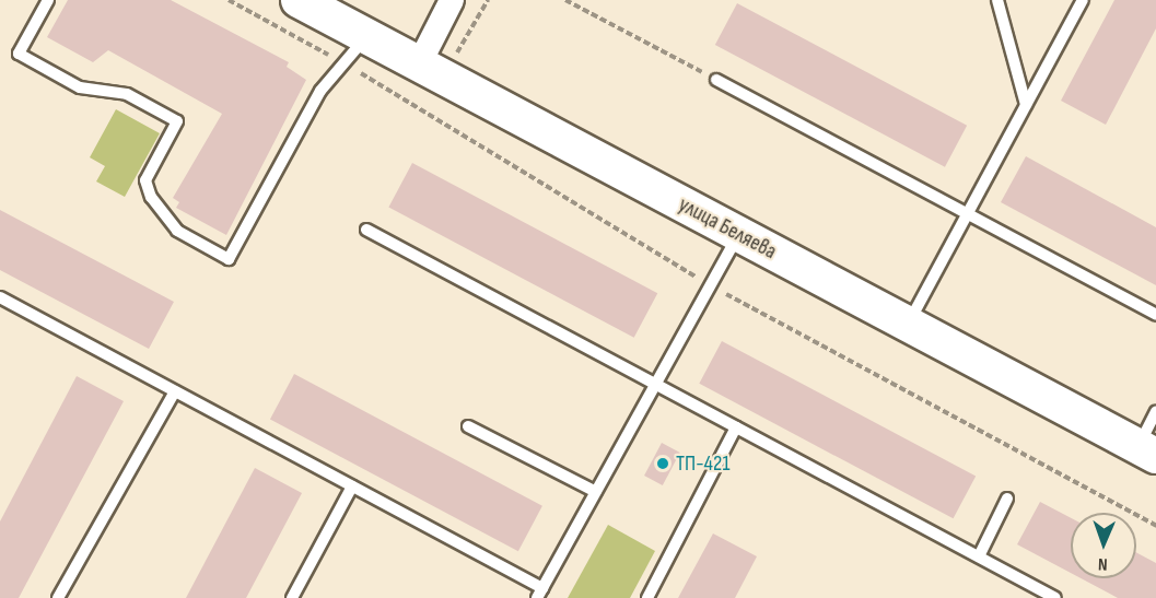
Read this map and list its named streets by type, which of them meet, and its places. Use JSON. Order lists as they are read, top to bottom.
{
  "streets": {
    "street": ["улица Беляева"]
  },
  "places": ["ТП-421"],
  "north": "bottom"
}
